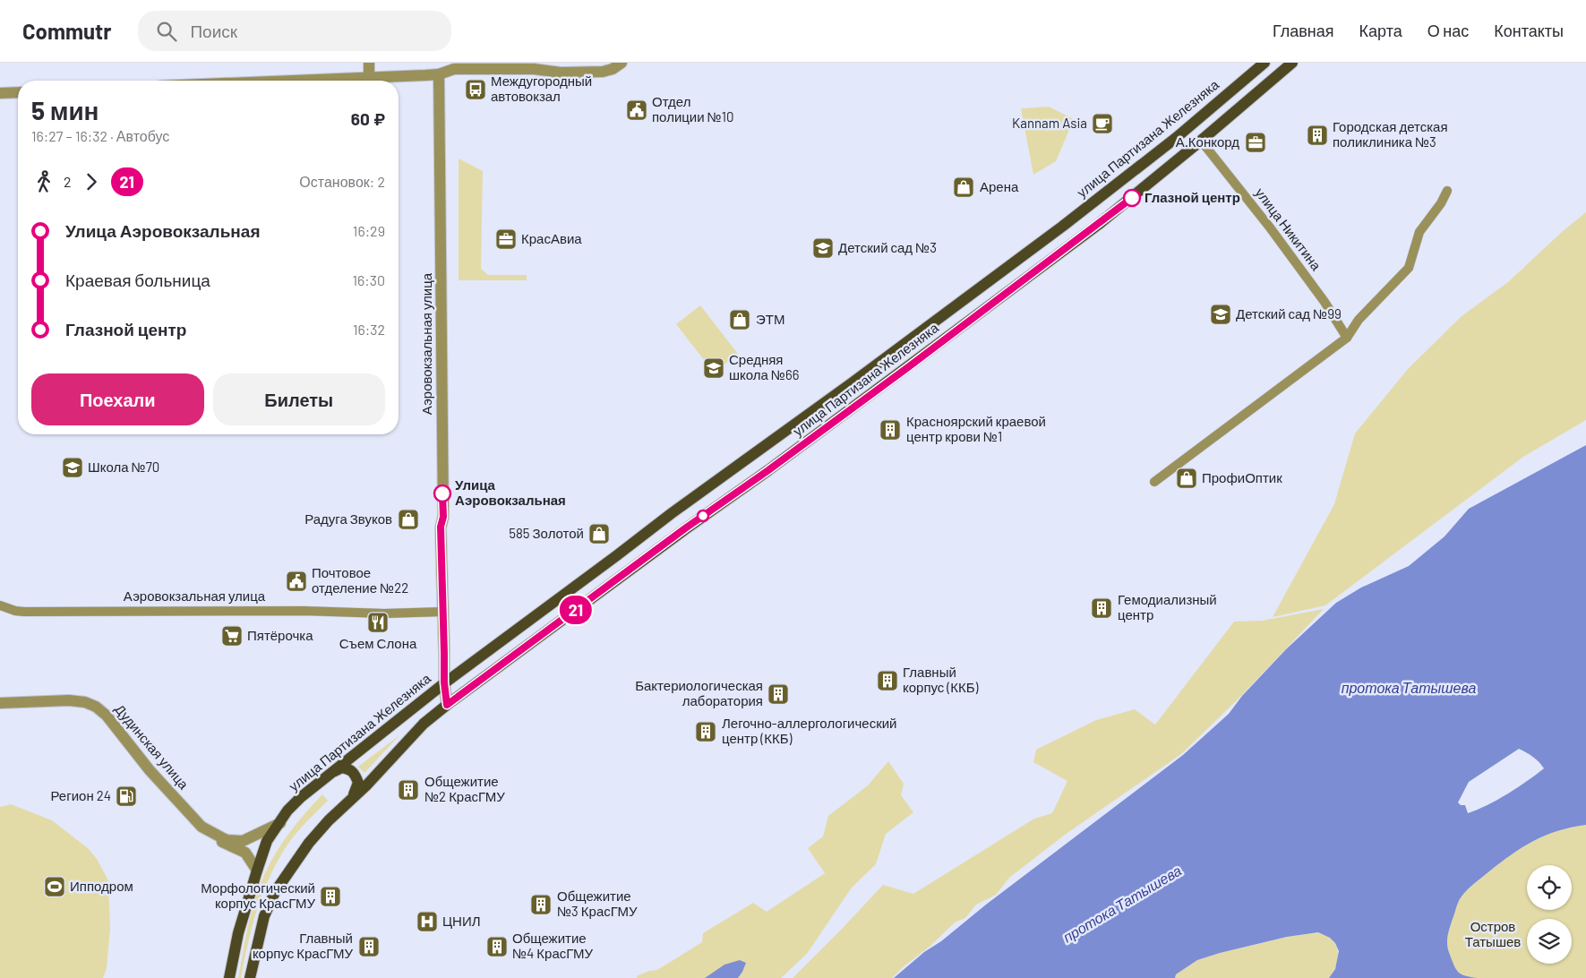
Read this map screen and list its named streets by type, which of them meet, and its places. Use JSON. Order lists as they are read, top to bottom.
{
  "streets": {
    "main road": ["улица Партизана Железняка"],
    "street": ["улица Никитина", "Аэровокзальная улица", "Дудинская улица"]
  },
  "crossings": [
    ["улица Партизана Железняка", "улица Никитина"],
    ["улица Партизана Железняка", "Аэровокзальная улица"],
    ["улица Партизана Железняка", "Дудинская улица"]
  ],
  "water": ["протока Татышева"],
  "parks": ["Остров Татышев"],
  "places": {
    "bus stop": ["Междугородный автовокзал"],
    "public building": ["Отдел полиции №10", "Почтовое отделение №22"],
    "cafe": ["Kannam Asia"],
    "building": [
      "Городская детская поликлиника №3",
      "Красноярский краевой центр крови №1",
      "Гемодиализный центр",
      "Главный корпус (ККБ)",
      "Бактериологическая лаборатория",
      "Легочно-аллергологический центр (ККБ)",
      "Общежитие №2 КрасГМУ",
      "Морфологический корпус КрасГМУ",
      "Общежитие №3 КрасГМУ",
      "Главный корпус КрасГМУ",
      "Общежитие №4 КрасГМУ"
    ],
    "office": ["А.Конкорд", "КрасАвиа"],
    "shop": [
      "Арена",
      "ЭТМ",
      "ПрофиОптик",
      "Радуга Звуков",
      "585 Золотой"
    ],
    "other": ["Глазной центр", "Улица Аэровокзальная"],
    "school or university": [
      "Детский сад №3",
      "Детский сад №99",
      "Средняя школа №66",
      "Школа №70"
    ],
    "restaurant": ["Съем Слона"],
    "supermarket": ["Пятёрочка"],
    "fuel station": ["Регион 24"],
    "sports": ["Ипподром"],
    "hospital": ["ЦНИЛ"]
  },
  "lines": ["bus line 21"],
  "page": {
    "header": "Commutr",
    "search": "Поиск",
    "nav": [
      "Главная",
      "Карта",
      "О нас",
      "Контакты"
    ],
    "on_map": "21",
    "heading": ["5 мин", "16:27 – 16:32 · Автобус", "60 ₽"],
    "legs": ["2", "21", "Остановок: 2"],
    "list": [
      {
        "name": "Улица Аэровокзальная",
        "value": "16:29"
      },
      {
        "name": "Краевая больница",
        "value": "16:30"
      },
      {
        "name": "Глазной центр",
        "value": "16:32"
      }
    ],
    "buttons": ["Поехали", "Билеты"]
  }
}
